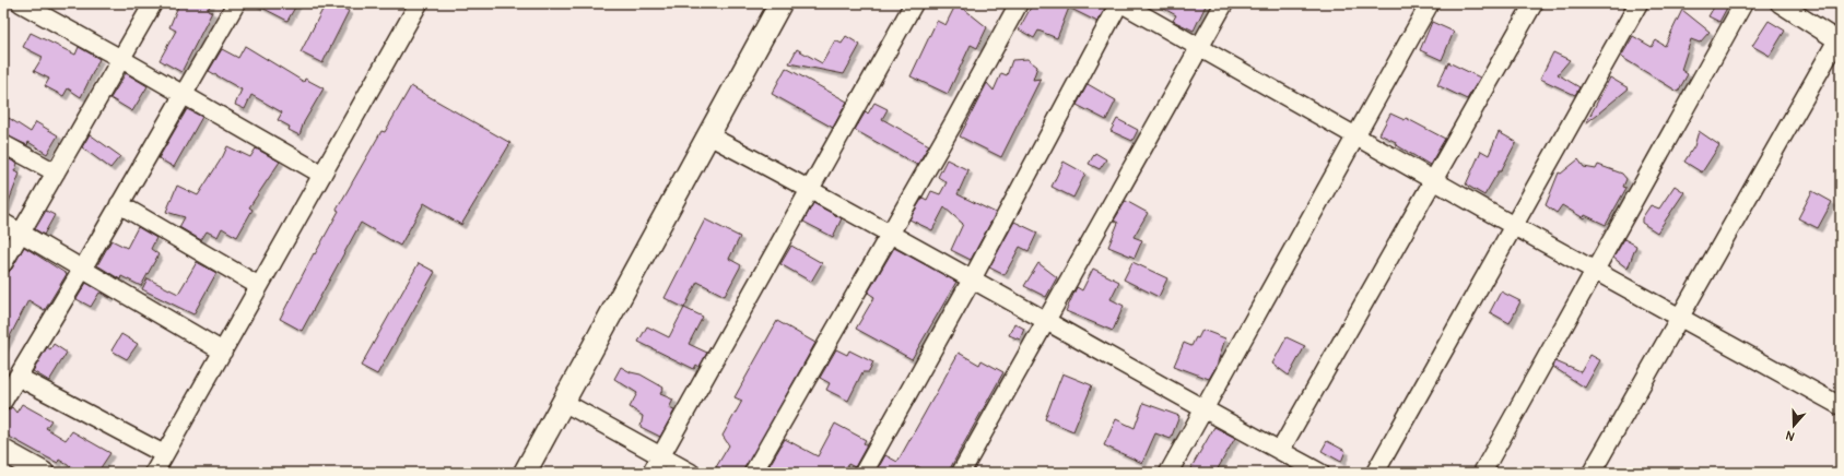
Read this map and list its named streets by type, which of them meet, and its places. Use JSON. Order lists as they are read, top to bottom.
{
  "north": "bottom"
}
